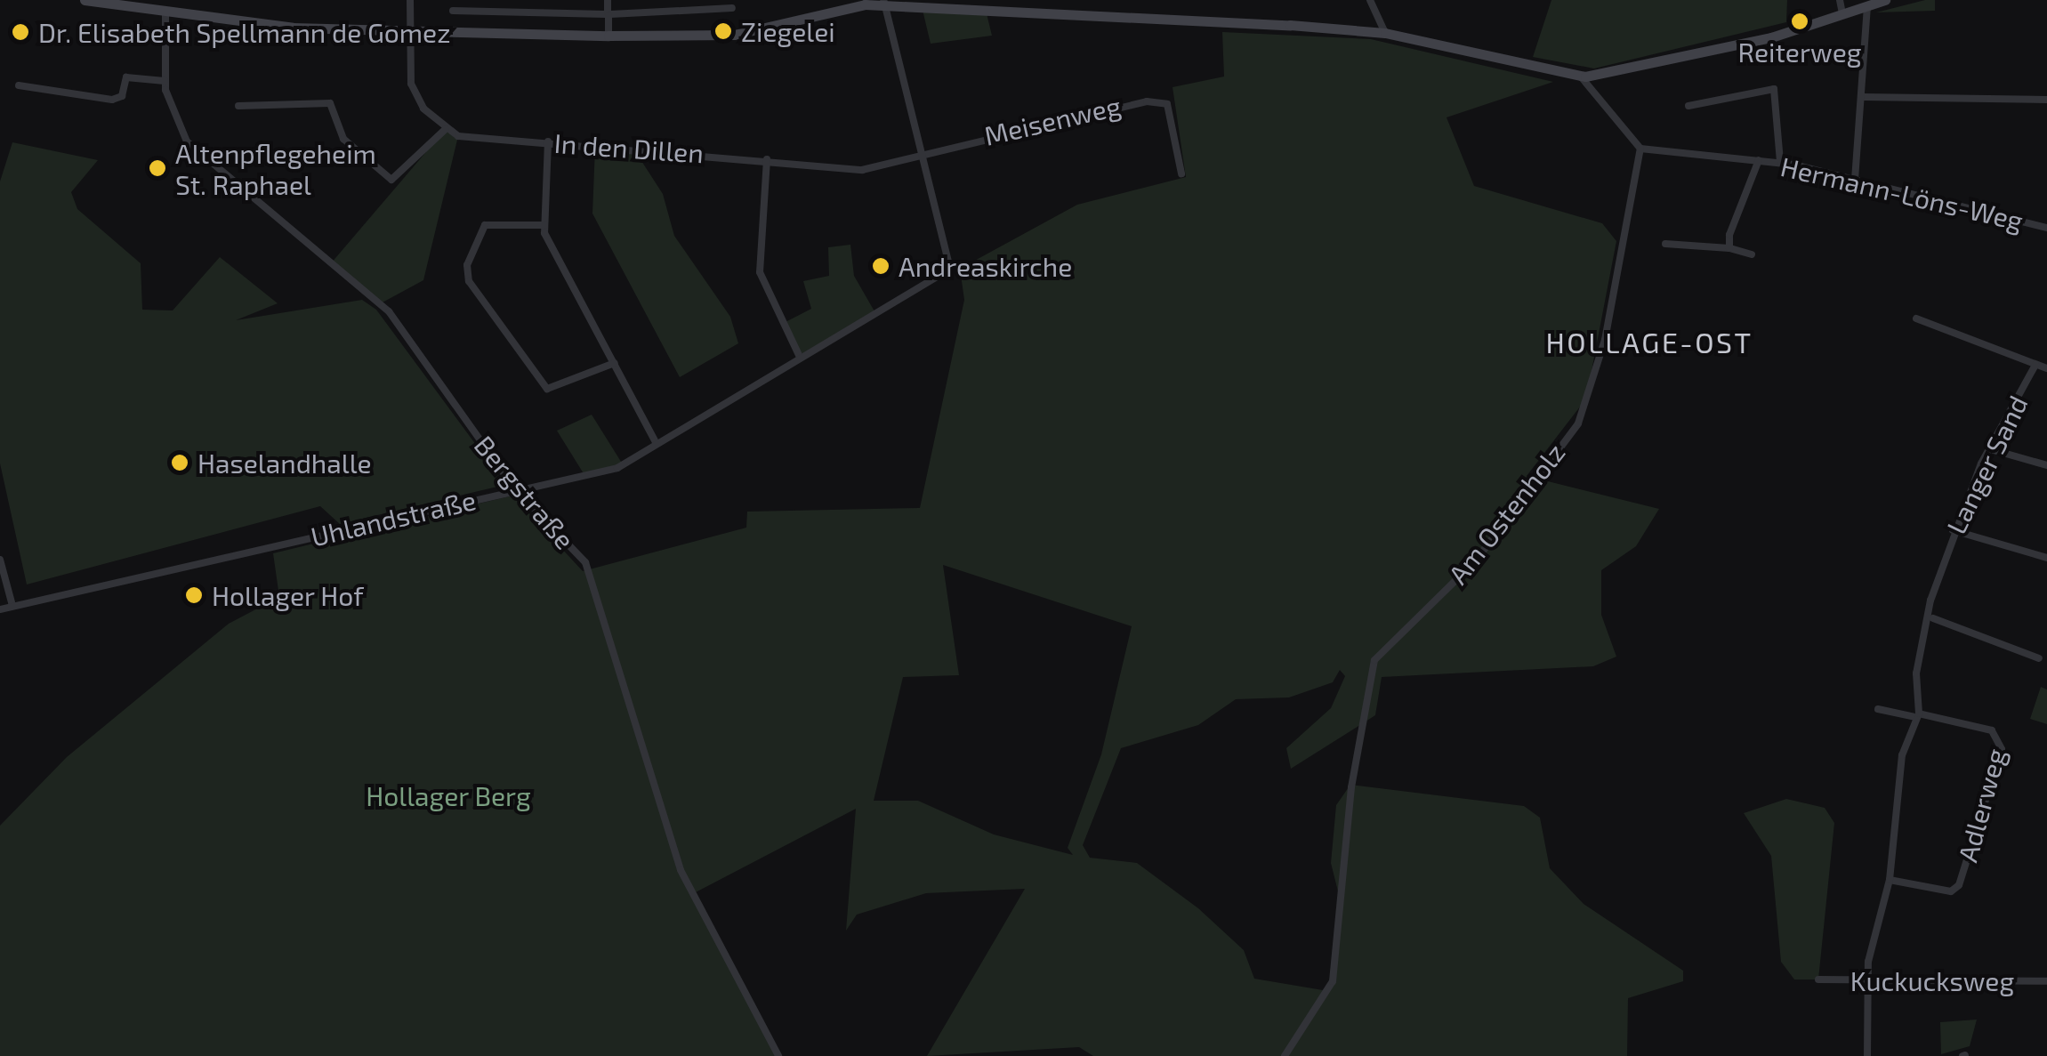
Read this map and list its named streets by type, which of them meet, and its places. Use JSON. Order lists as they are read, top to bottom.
{
  "streets": {
    "street": [
      "Meisenweg",
      "In den Dillen",
      "Hermann-Löns-Weg",
      "Langer Sand",
      "Bergstraße",
      "Am Ostenholz",
      "Uhlandstraße",
      "Adlerweg",
      "Kuckucksweg"
    ]
  },
  "crossings": [
    ["Meisenweg", "In den Dillen"],
    ["Meisenweg", "Uhlandstraße"],
    ["In den Dillen", "Uhlandstraße"],
    ["Hermann-Löns-Weg", "Am Ostenholz"],
    ["Langer Sand", "Adlerweg"],
    ["Langer Sand", "Kuckucksweg"],
    ["Bergstraße", "Uhlandstraße"]
  ],
  "districts": ["HOLLAGE-OST"],
  "parks": ["Hollager Berg"],
  "places": [
    "Reiterweg",
    "Ziegelei",
    "Dr. Elisabeth Spellmann de Gomez",
    "Altenpflegeheim St. Raphael",
    "Andreaskirche",
    "Haselandhalle",
    "Hollager Hof"
  ]
}
